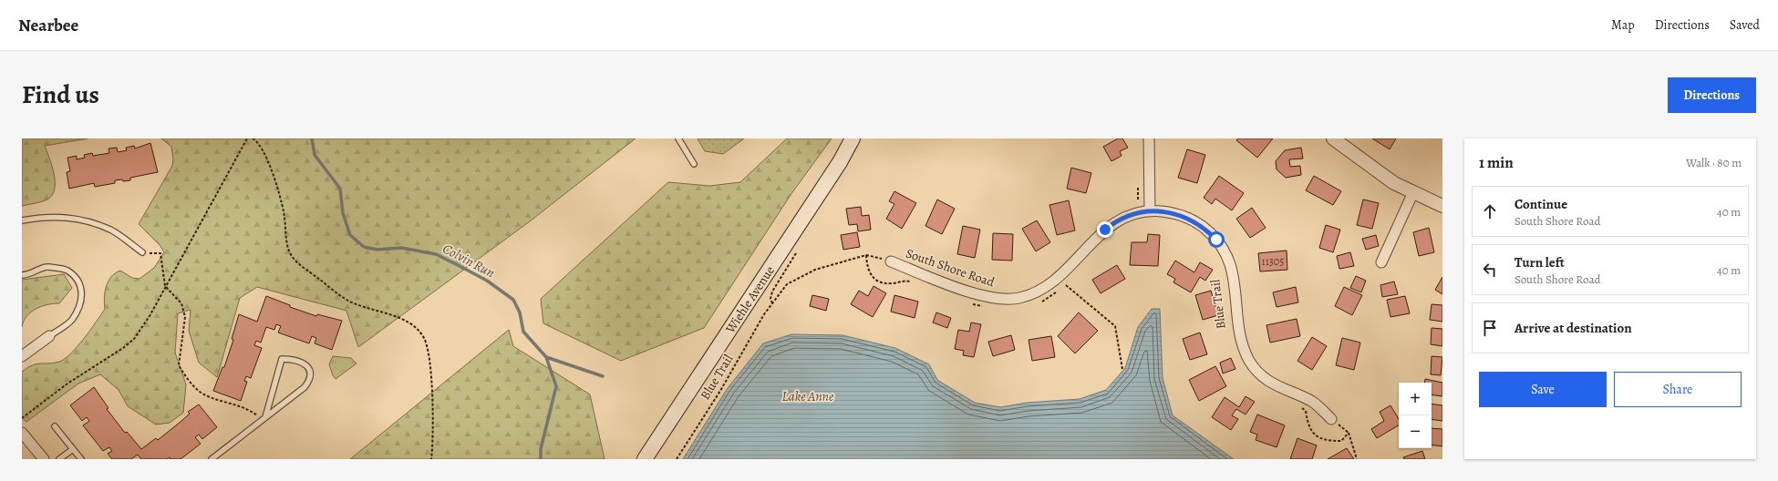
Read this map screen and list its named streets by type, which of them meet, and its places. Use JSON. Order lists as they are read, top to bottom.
{
  "streets": {
    "main road": ["Wiehle Avenue"],
    "street": ["South Shore Road"],
    "path": ["Blue Trail"]
  },
  "crossings": [
    ["South Shore Road", "Blue Trail"]
  ],
  "water": ["Colvin Run", "Lake Anne"],
  "house_numbers": ["11305"],
  "page": {
    "header": "Nearbee",
    "nav": ["Map", "Directions", "Saved"],
    "title": "Find us",
    "buttons": [
      "Directions",
      ["Save", "Share"]
    ],
    "heading": ["1 min", "Walk · 80 m"],
    "list": [
      ["Continue", "South Shore Road", "40 m"],
      ["Turn left", "South Shore Road", "40 m"],
      "Arrive at destination"
    ],
    "map_buttons": ["+", "−"]
  }
}
